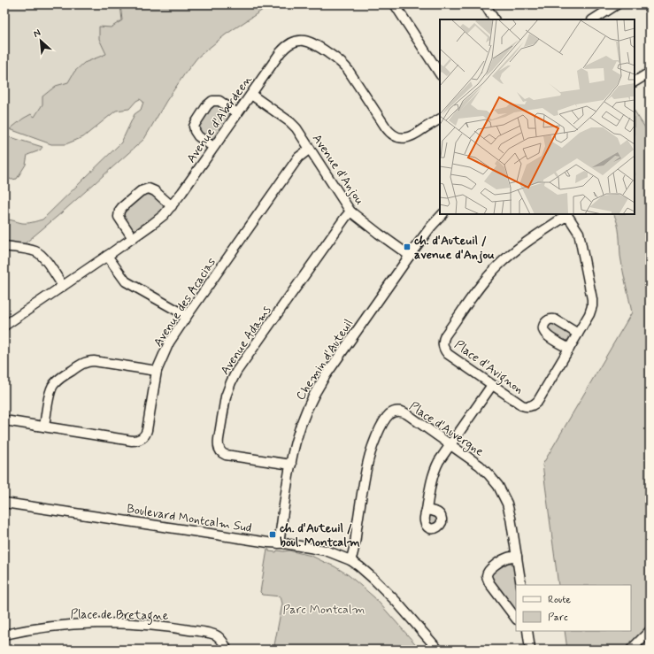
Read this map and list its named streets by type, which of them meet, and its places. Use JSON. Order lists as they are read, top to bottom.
{
  "streets": {
    "street": [
      "Avenue d'Aberdeen",
      "Avenue d'Anjou",
      "Avenue des Acacias",
      "Avenue Adams",
      "Chemin d'Auteuil",
      "Place d'Avignon",
      "Place d'Auvergne",
      "Boulevard Montcalm Sud",
      "Place de Bretagne"
    ]
  },
  "crossings": [
    ["Avenue d'Aberdeen", "Avenue d'Anjou"],
    ["Avenue d'Anjou", "Avenue des Acacias"],
    ["Avenue d'Anjou", "Avenue Adams"],
    ["Avenue d'Anjou", "Chemin d'Auteuil"],
    ["Avenue Adams", "Chemin d'Auteuil"],
    ["Chemin d'Auteuil", "Boulevard Montcalm Sud"],
    ["Place d'Auvergne", "Boulevard Montcalm Sud"]
  ],
  "parks": ["Parc Montcalm"],
  "places": {
    "transit": ["ch. d'Auteuil / avenue d'Anjou", "ch. d'Auteuil / boul. Montcalm"]
  },
  "legend": ["Route", "Parc"],
  "north": "top left"
}
